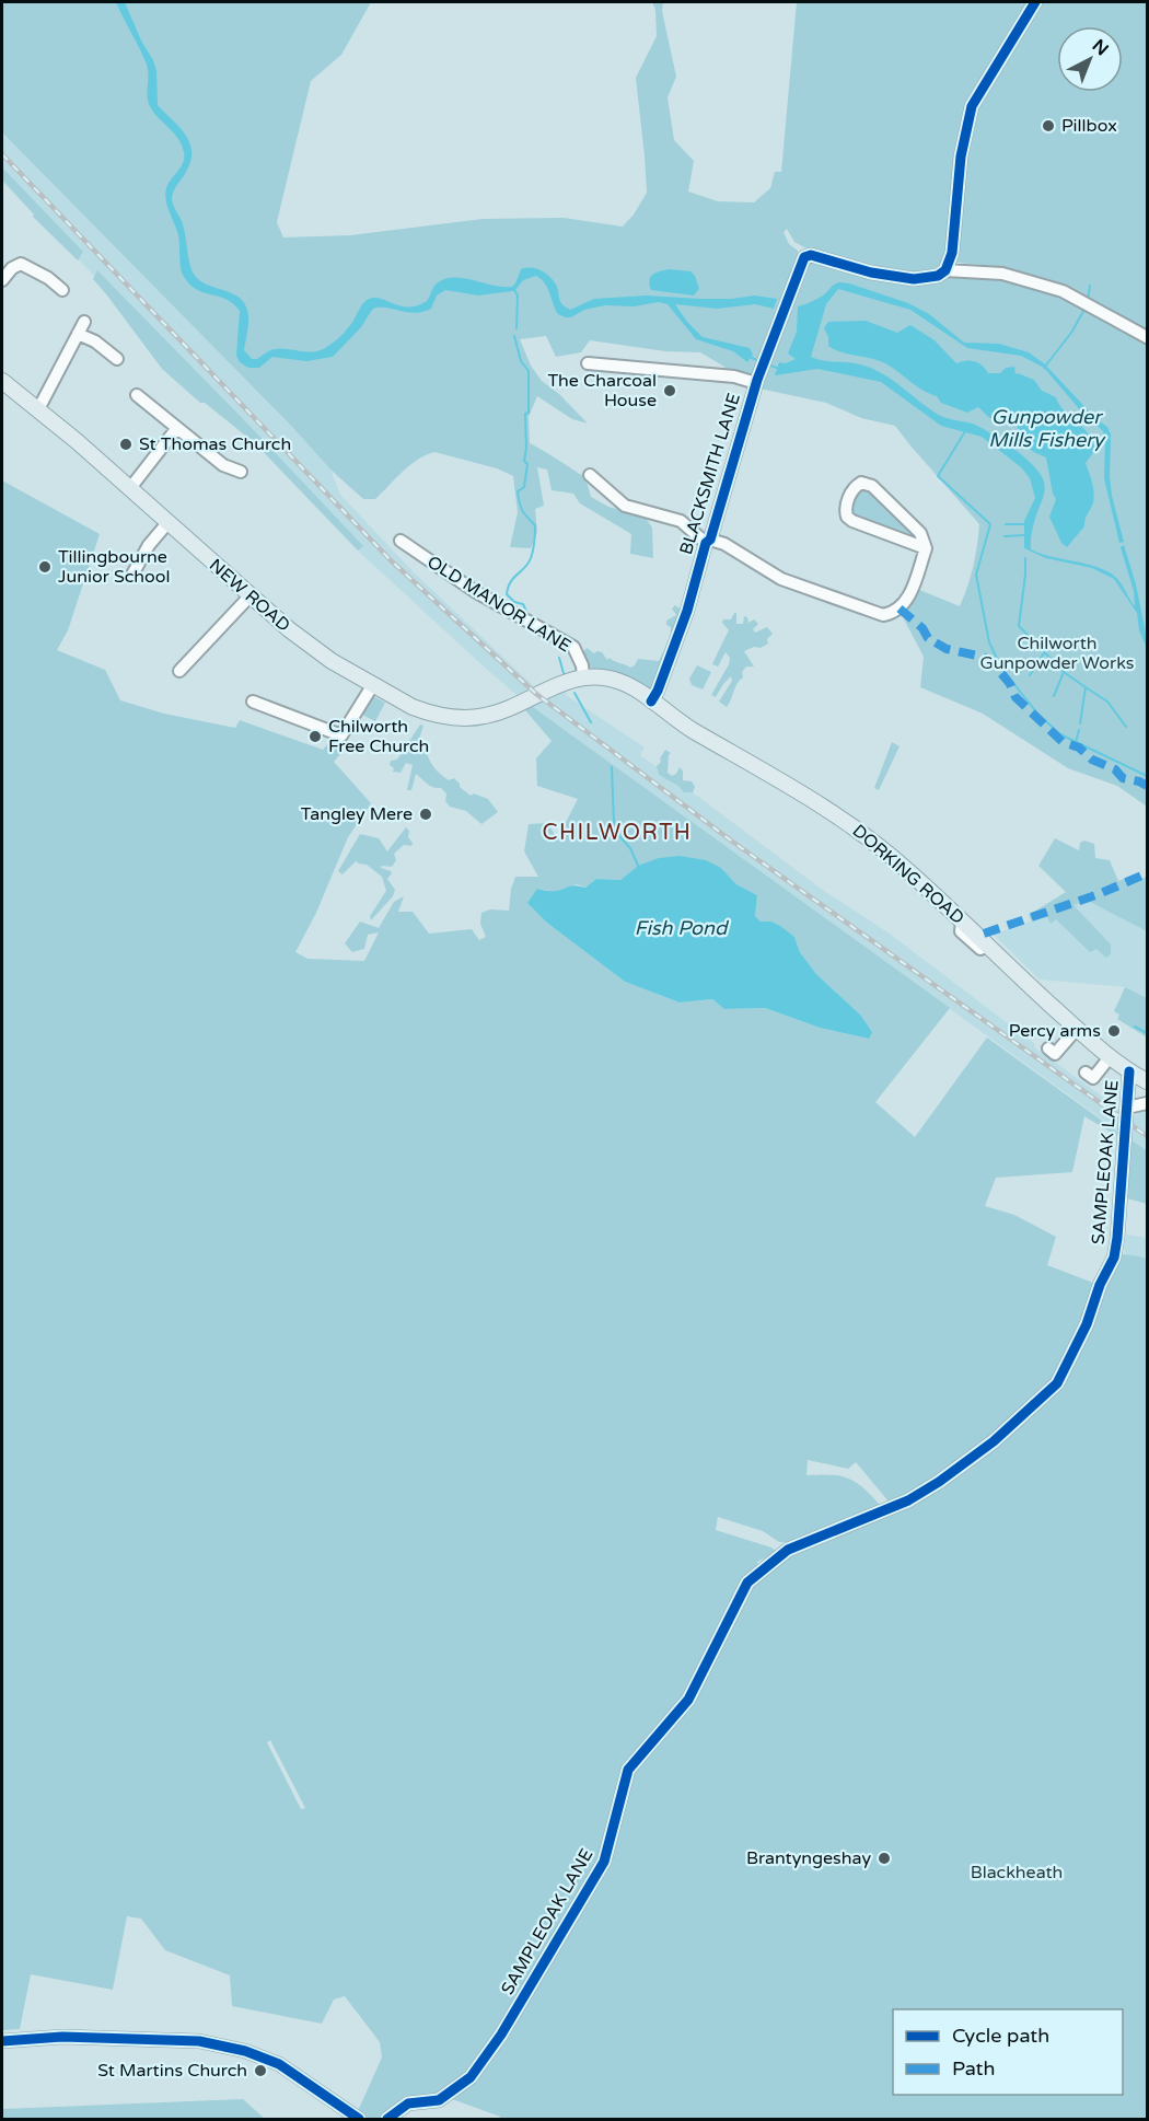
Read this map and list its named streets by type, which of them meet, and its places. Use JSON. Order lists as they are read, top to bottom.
{
  "streets": {
    "main road": ["NEW ROAD", "DORKING ROAD"],
    "street": ["BLACKSMITH LANE", "OLD MANOR LANE", "SAMPLEOAK LANE"]
  },
  "crossings": [
    ["BLACKSMITH LANE", "DORKING ROAD"],
    ["NEW ROAD", "DORKING ROAD"],
    ["OLD MANOR LANE", "DORKING ROAD"],
    ["DORKING ROAD", "SAMPLEOAK LANE"]
  ],
  "districts": ["CHILWORTH"],
  "water": ["Gunpowder Mills Fishery", "Fish Pond"],
  "parks": ["Chilworth Gunpowder Works", "Blackheath"],
  "places": [
    "Pillbox",
    "The Charcoal House",
    "St Thomas Church",
    "Tillingbourne Junior School",
    "Chilworth Free Church",
    "Tangley Mere",
    "Percy arms",
    "Brantyngeshay",
    "St Martins Church"
  ],
  "legend": ["Cycle path", "Path"],
  "north": "top right"
}
